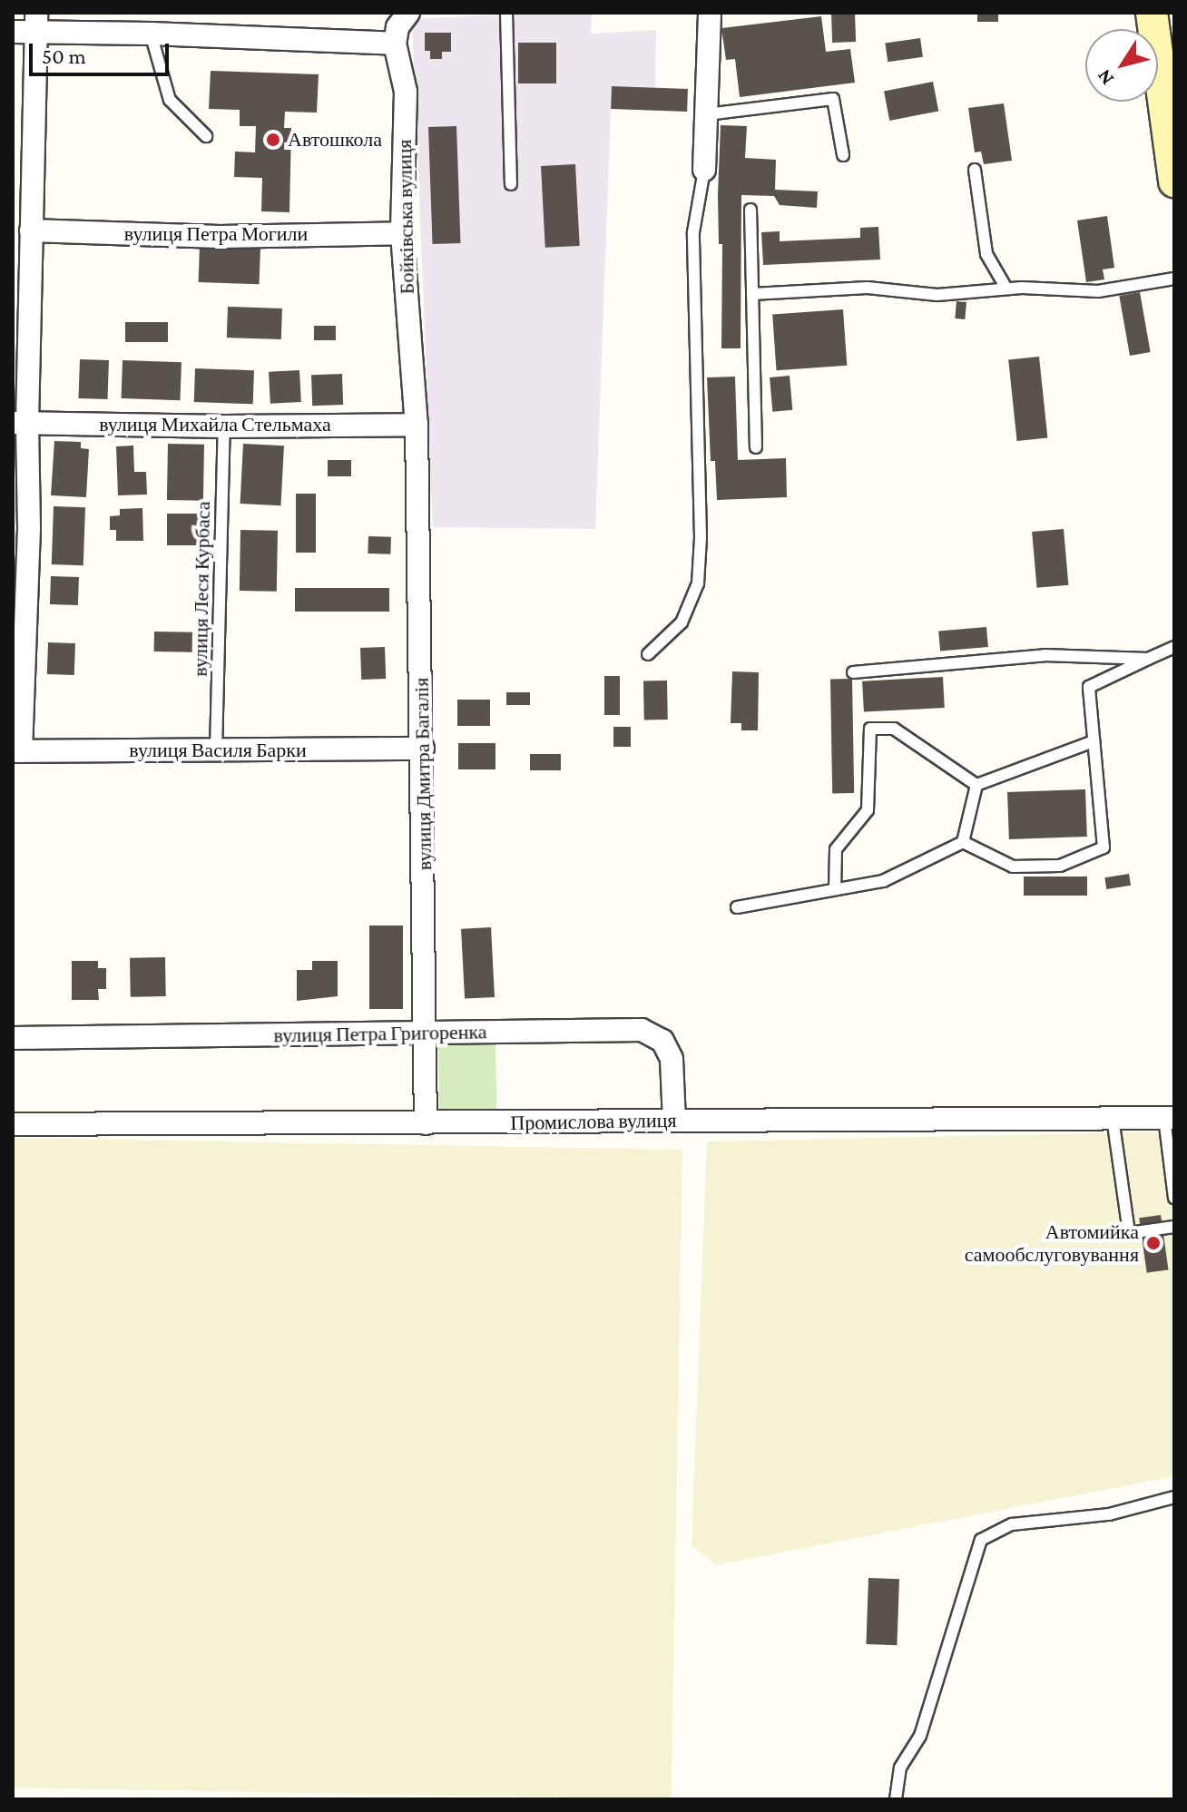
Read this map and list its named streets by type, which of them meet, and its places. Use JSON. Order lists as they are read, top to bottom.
{
  "streets": {
    "street": [
      "Бойківська вулиця",
      "вулиця Петра Могили",
      "вулиця Михайла Стельмаха",
      "вулиця Василя Барки",
      "вулиця Дмитра Багалія",
      "вулиця Петра Григоренка",
      "Промислова вулиця"
    ],
    "lane": ["вулиця Леся Курбаса"]
  },
  "crossings": [
    ["Бойківська вулиця", "вулиця Петра Могили"],
    ["Бойківська вулиця", "вулиця Михайла Стельмаха"],
    ["Бойківська вулиця", "вулиця Дмитра Багалія"],
    ["вулиця Михайла Стельмаха", "вулиця Леся Курбаса"],
    ["вулиця Михайла Стельмаха", "вулиця Дмитра Багалія"],
    ["вулиця Леся Курбаса", "вулиця Василя Барки"],
    ["вулиця Василя Барки", "вулиця Дмитра Багалія"],
    ["вулиця Дмитра Багалія", "вулиця Петра Григоренка"],
    ["вулиця Дмитра Багалія", "Промислова вулиця"],
    ["вулиця Петра Григоренка", "Промислова вулиця"]
  ],
  "places": ["Автошкола", "Автомийка самообслуговування"],
  "scale_bar": "50 m",
  "north": "bottom left"
}
